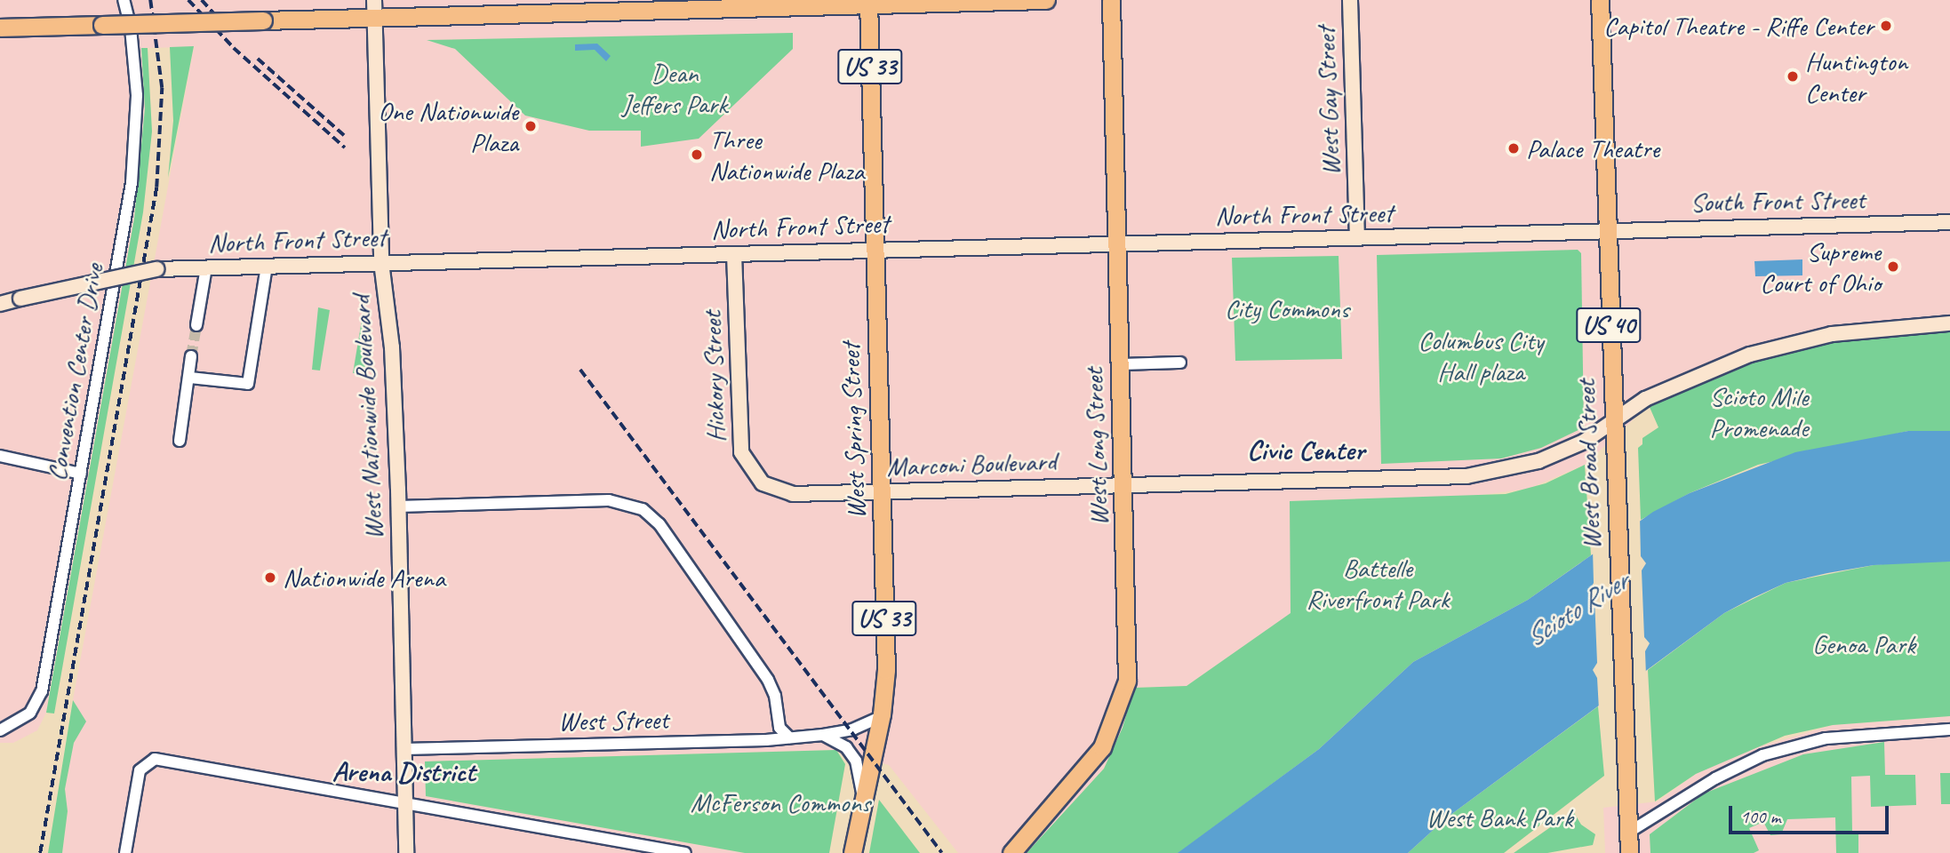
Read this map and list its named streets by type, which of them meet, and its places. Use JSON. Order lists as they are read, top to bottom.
{
  "streets": {
    "main road": [
      "US 33",
      "US 40",
      "West Spring Street",
      "West Long Street",
      "West Broad Street"
    ],
    "street": [
      "West Gay Street",
      "South Front Street",
      "North Front Street",
      "Convention Center Drive",
      "Hickory Street",
      "West Nationwide Boulevard",
      "Marconi Boulevard",
      "West Street"
    ]
  },
  "crossings": [
    ["West Gay Street", "North Front Street"],
    ["South Front Street", "North Front Street"],
    ["South Front Street", "West Broad Street"],
    ["North Front Street", "Hickory Street"],
    ["North Front Street", "West Nationwide Boulevard"],
    ["North Front Street", "West Spring Street"],
    ["North Front Street", "West Long Street"],
    ["North Front Street", "West Broad Street"],
    ["Hickory Street", "Marconi Boulevard"],
    ["West Nationwide Boulevard", "West Street"],
    ["West Spring Street", "Marconi Boulevard"],
    ["West Spring Street", "West Street"],
    ["West Long Street", "Marconi Boulevard"],
    ["Marconi Boulevard", "West Broad Street"]
  ],
  "districts": ["Civic Center", "Arena District"],
  "water": ["Scioto River"],
  "parks": [
    "Dean Jeffers Park",
    "City Commons",
    "Columbus City Hall plaza",
    "Scioto Mile Promenade",
    "Battelle Riverfront Park",
    "Genoa Park",
    "McFerson Commons",
    "West Bank Park"
  ],
  "places": [
    "Capitol Theatre - Riffe Center",
    "Huntington Center",
    "One Nationwide Plaza",
    "Palace Theatre",
    "Three Nationwide Plaza",
    "Supreme Court of Ohio",
    "Nationwide Arena"
  ],
  "scale_bar": "100 m"
}
